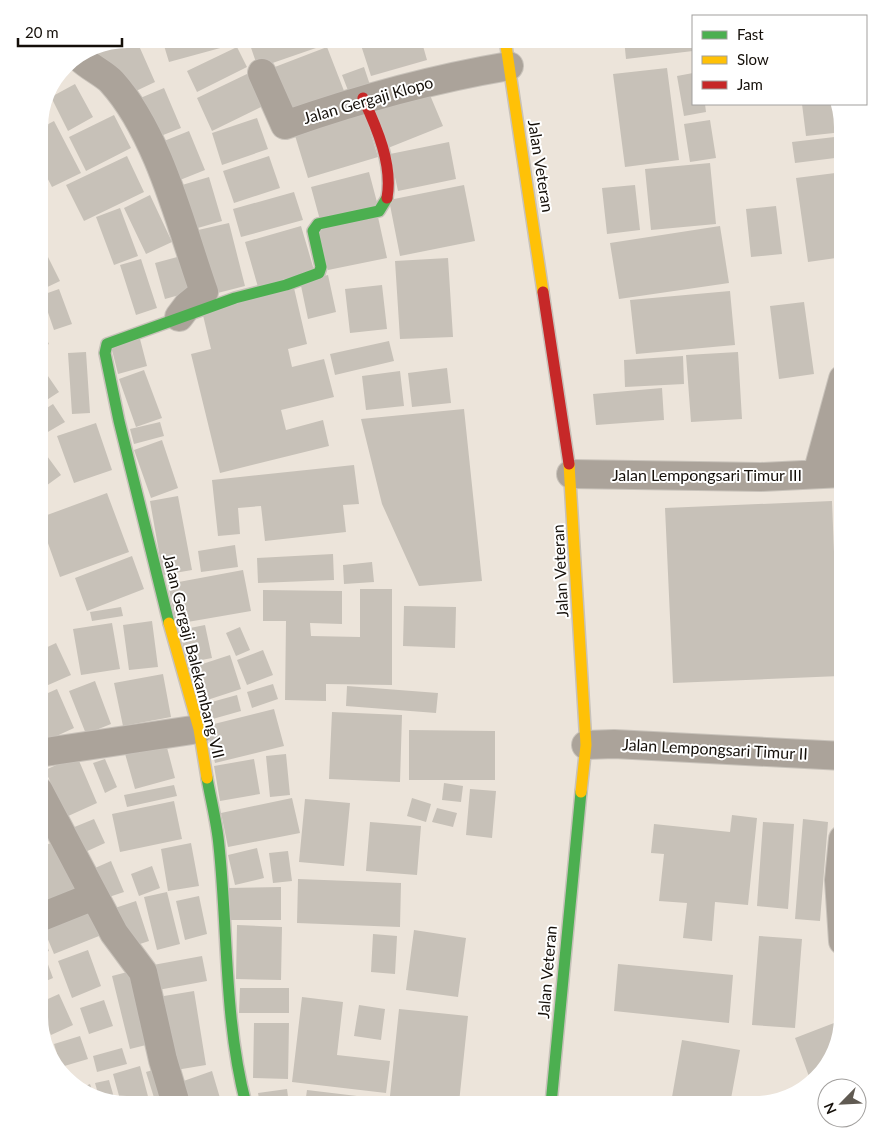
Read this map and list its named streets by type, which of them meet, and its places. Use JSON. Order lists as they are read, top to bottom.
{
  "streets": {
    "street": [
      "Jalan Gergaji Klopo",
      "Jalan Veteran",
      "Jalan Lempongsari Timur III",
      "Jalan Gergaji Balekambang VII",
      "Jalan Lempongsari Timur II"
    ]
  },
  "crossings": [
    ["Jalan Gergaji Klopo", "Jalan Veteran"],
    ["Jalan Veteran", "Jalan Lempongsari Timur III"],
    ["Jalan Veteran", "Jalan Lempongsari Timur II"]
  ],
  "legend": ["Fast", "Slow", "Jam"],
  "scale_bar": "20 m",
  "north": "bottom left"
}
